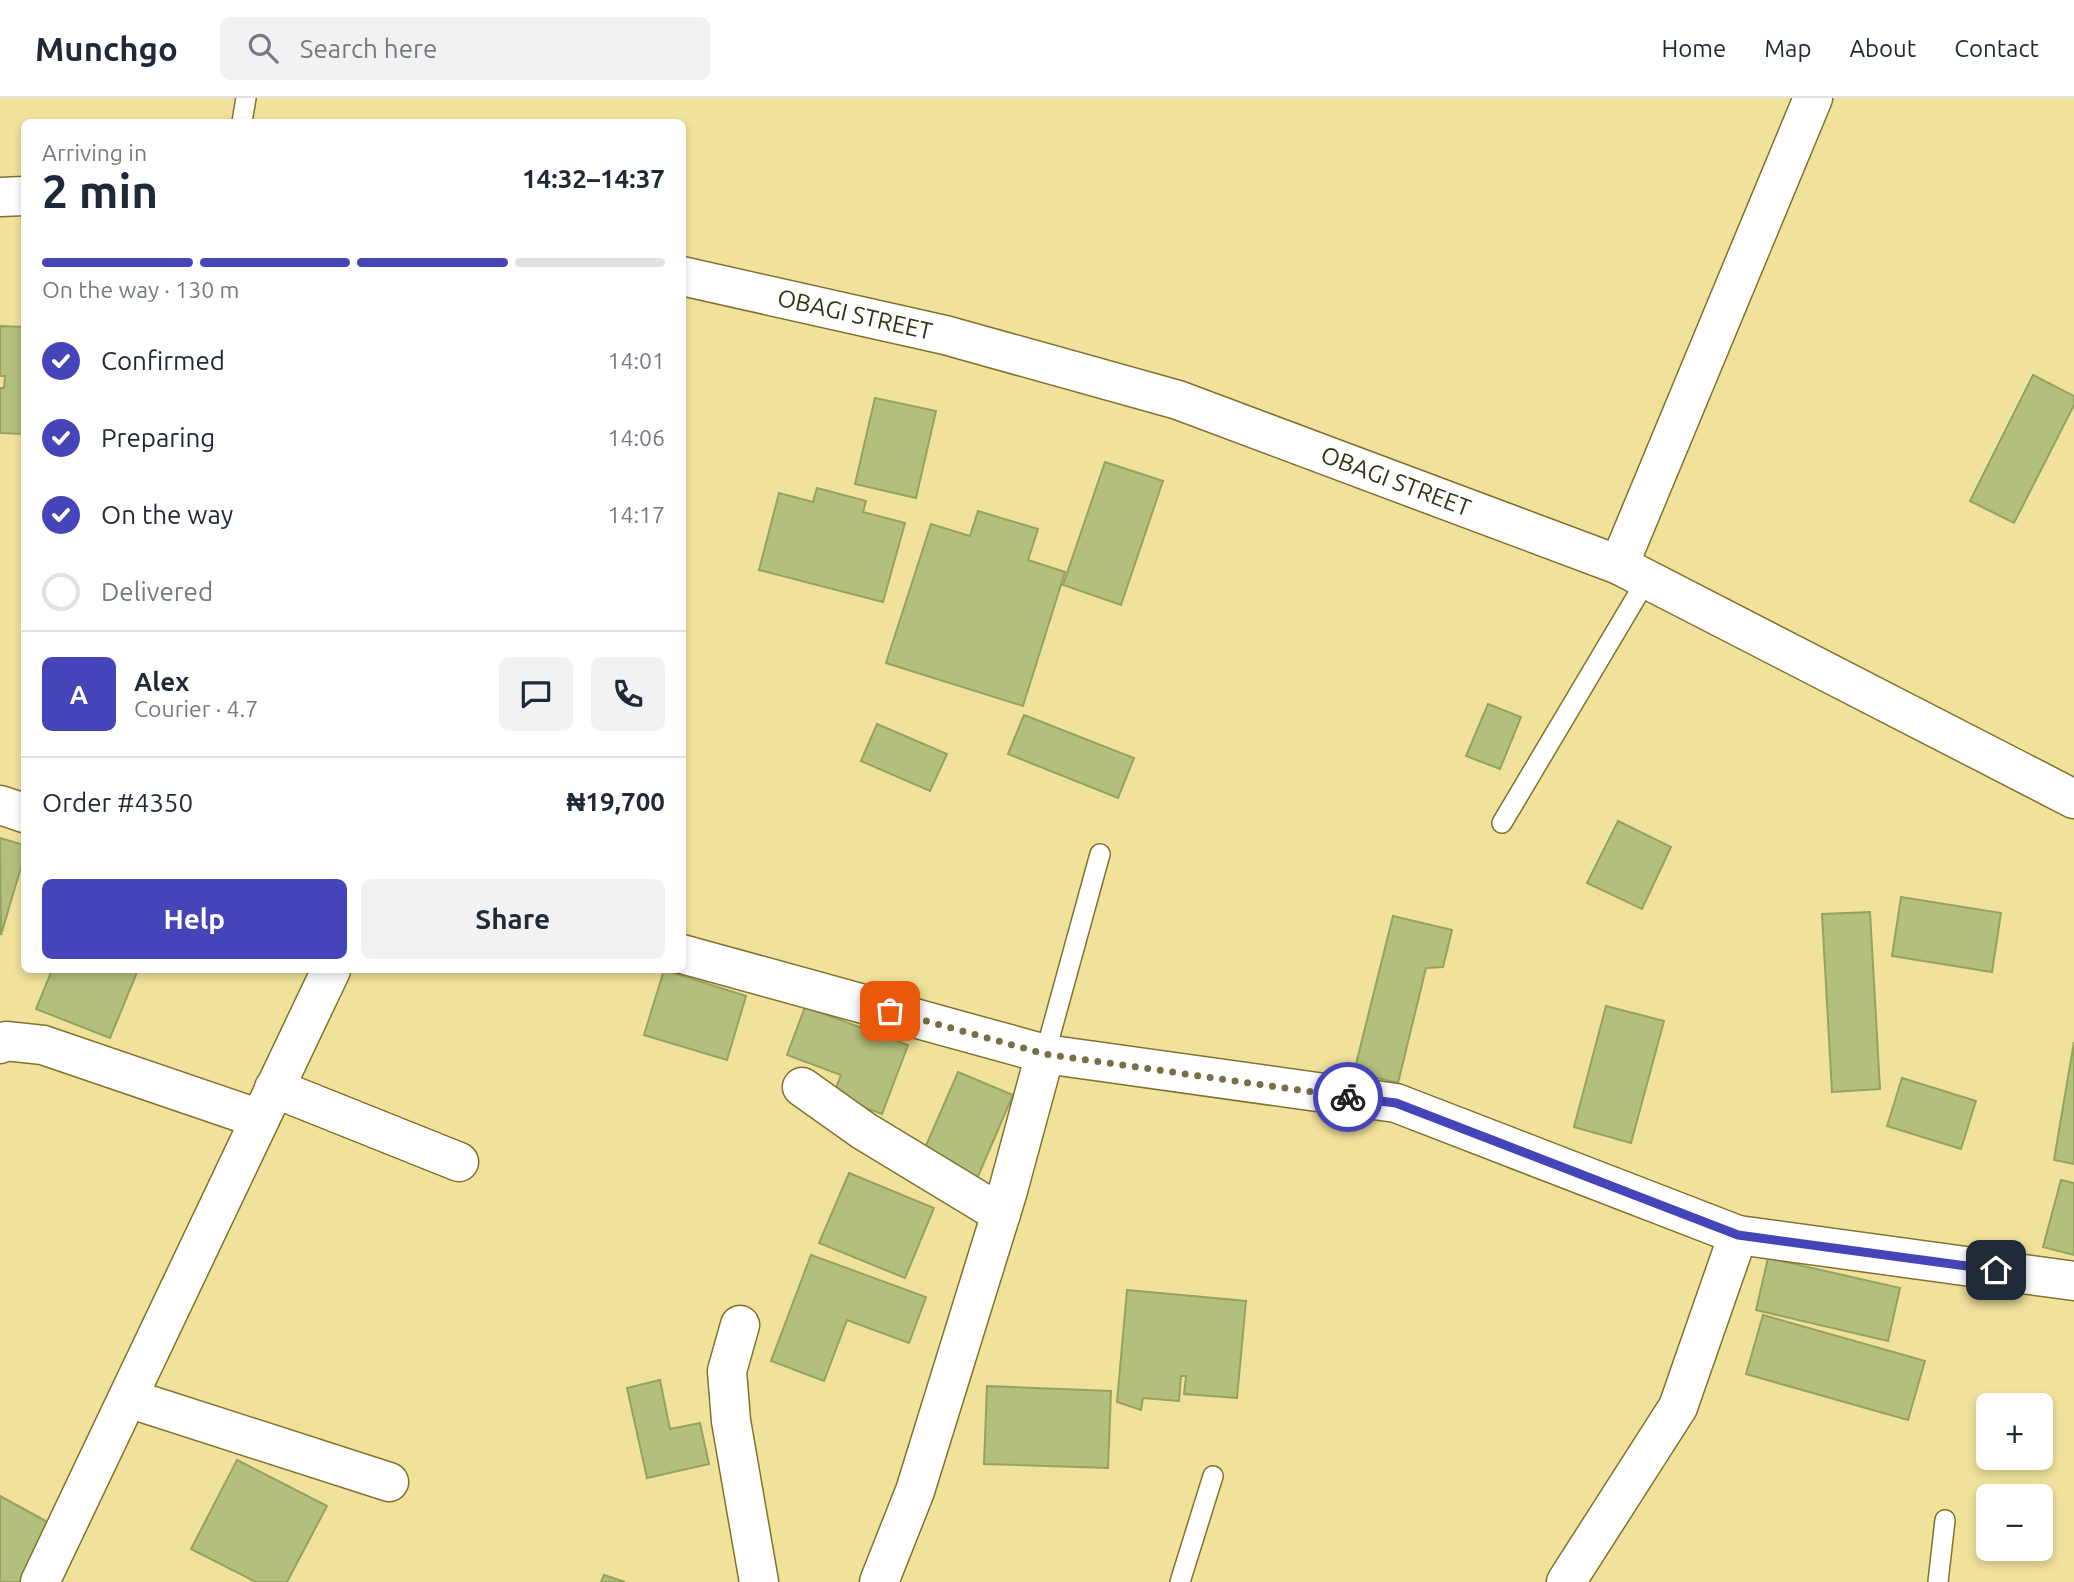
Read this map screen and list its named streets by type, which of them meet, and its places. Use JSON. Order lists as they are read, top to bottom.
{
  "streets": {
    "street": ["OBAGI STREET"]
  },
  "page": {
    "header": "Munchgo",
    "search": "Search here",
    "nav": [
      "Home",
      "Map",
      "About",
      "Contact"
    ],
    "heading": ["2 min", "Arriving in", "14:32–14:37"],
    "panel": [
      "Alex",
      "Courier · 4.7",
      "Order #4350",
      "₦19,700"
    ],
    "bar": "On the way · 130 m",
    "list": [
      ["Confirmed", "14:01"],
      ["Preparing", "14:06"],
      ["On the way", "14:17"],
      "Delivered"
    ],
    "round": "A",
    "buttons": ["Help", "Share"],
    "map_buttons": ["+", "−"]
  }
}
